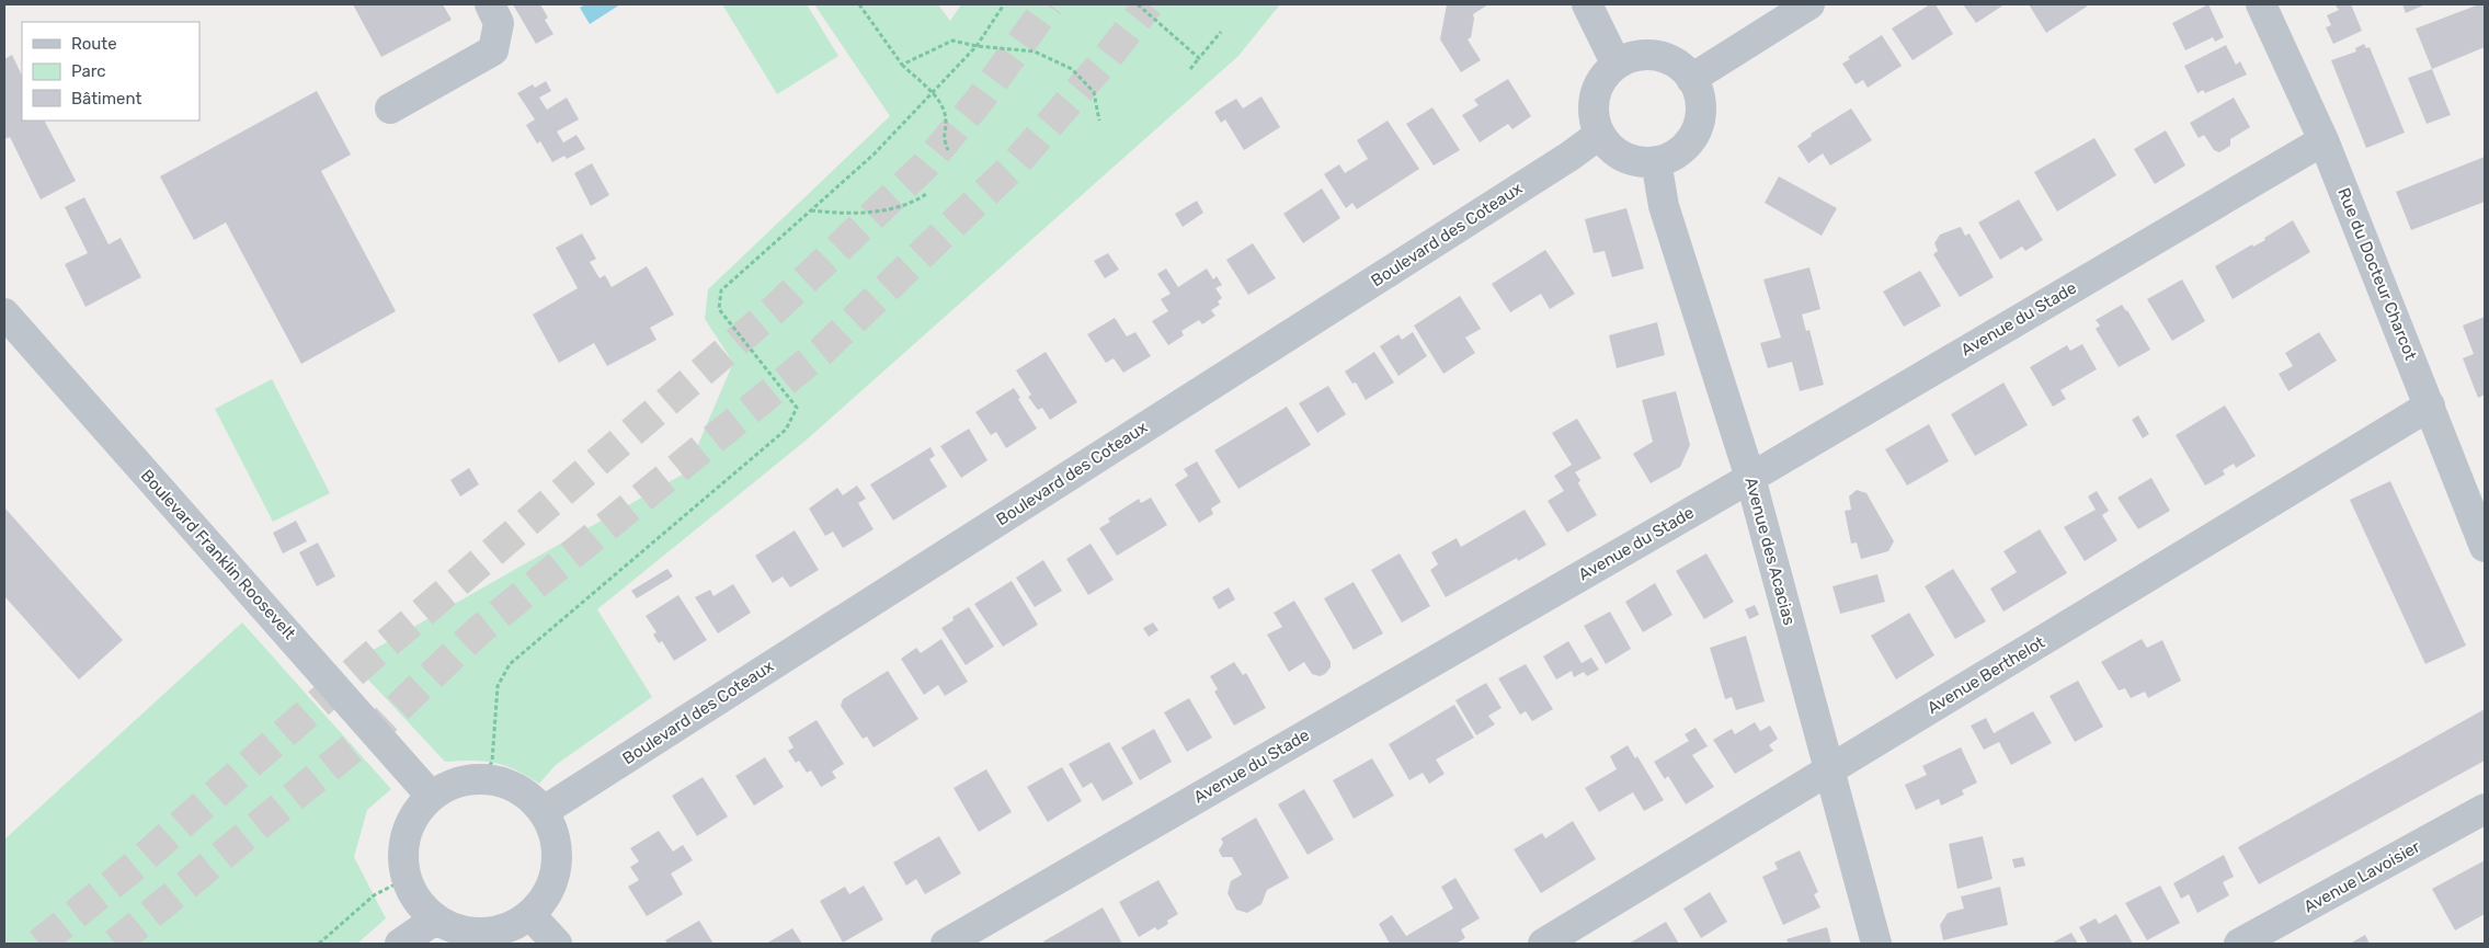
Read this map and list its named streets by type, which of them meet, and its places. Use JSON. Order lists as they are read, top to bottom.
{
  "streets": {
    "street": [
      "Boulevard des Coteaux",
      "Rue du Docteur Charcot",
      "Avenue du Stade",
      "Avenue des Acacias",
      "Boulevard Franklin Roosevelt",
      "Avenue Berthelot",
      "Avenue Lavoisier"
    ]
  },
  "crossings": [
    ["Boulevard des Coteaux", "Avenue des Acacias"],
    ["Boulevard des Coteaux", "Boulevard Franklin Roosevelt"],
    ["Rue du Docteur Charcot", "Avenue du Stade"],
    ["Rue du Docteur Charcot", "Avenue Berthelot"],
    ["Avenue du Stade", "Avenue des Acacias"],
    ["Avenue des Acacias", "Avenue Berthelot"]
  ],
  "legend": ["Route", "Parc", "Bâtiment"]
}
